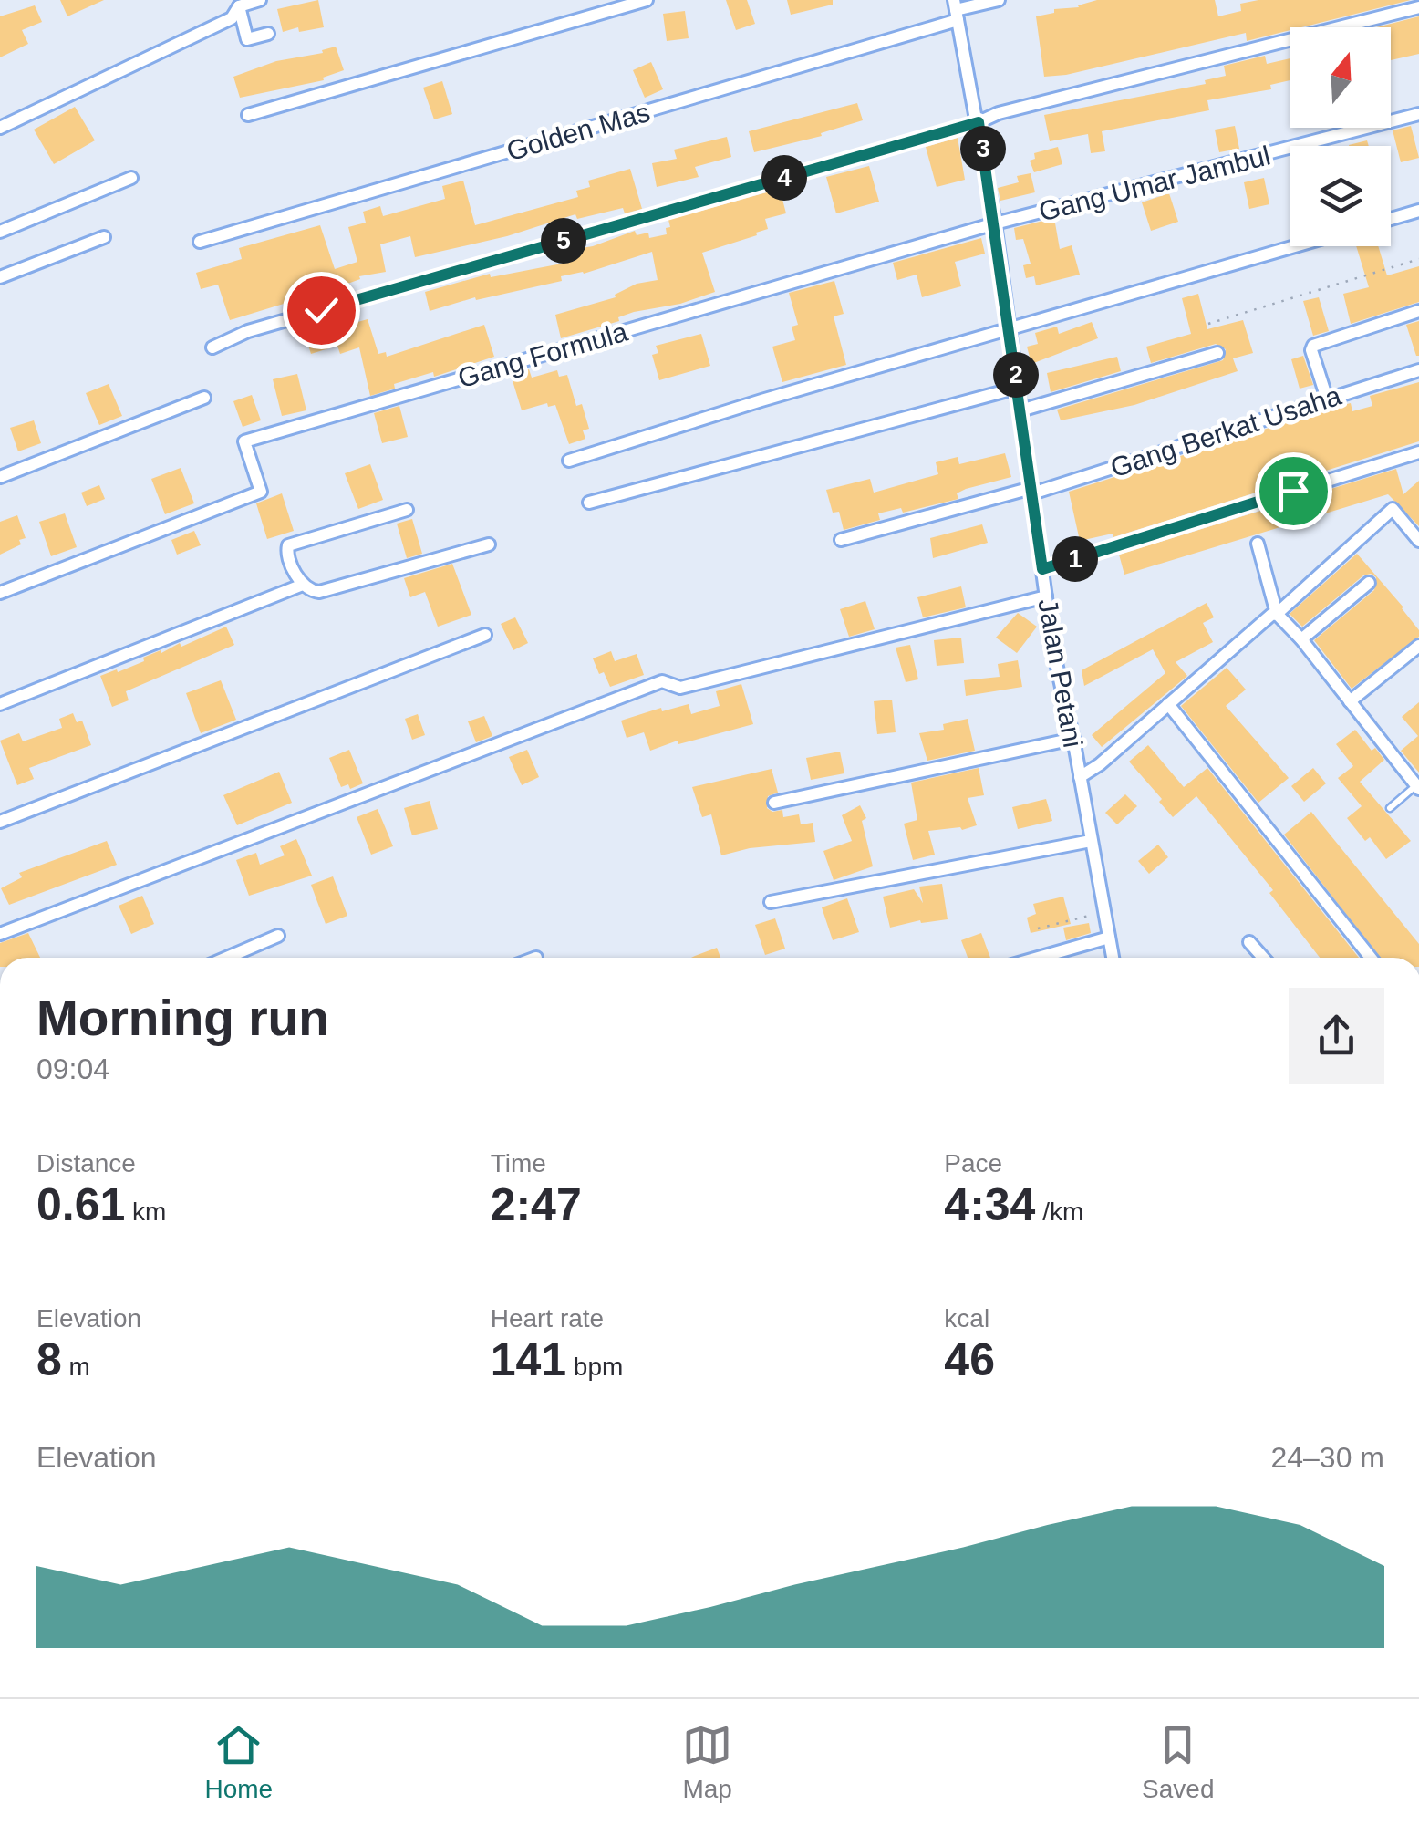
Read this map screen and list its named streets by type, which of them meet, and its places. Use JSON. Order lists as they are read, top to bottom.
{
  "streets": {
    "street": [
      "Golden Mas",
      "Gang Umar Jambul",
      "Gang Formula",
      "Gang Berkat Usaha",
      "Jalan Petani"
    ]
  },
  "crossings": [
    ["Golden Mas", "Jalan Petani"],
    ["Gang Umar Jambul", "Gang Formula"],
    ["Gang Umar Jambul", "Jalan Petani"],
    ["Gang Berkat Usaha", "Jalan Petani"]
  ],
  "north": "top",
  "page": {
    "pins": [
      "3",
      "4",
      "5",
      "2",
      "1"
    ],
    "heading": ["Morning run", "09:04"],
    "stats": [
      ["Distance", "0.61 km"],
      ["Time", "2:47"],
      ["Pace", "4:34 /km"],
      ["Elevation", "8 m"],
      ["Heart rate", "141 bpm"],
      ["kcal", "46"]
    ],
    "chart": ["Elevation", "24–30 m"],
    "tabs": ["Home", "Map", "Saved"]
  }
}
